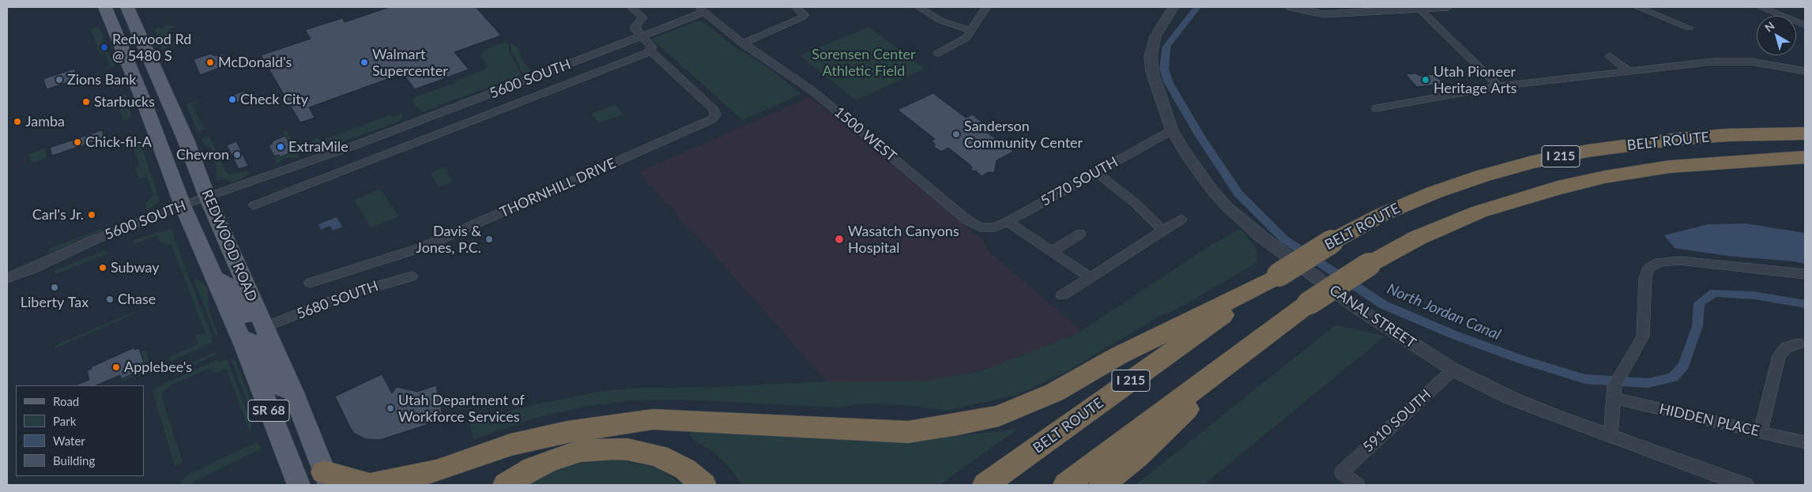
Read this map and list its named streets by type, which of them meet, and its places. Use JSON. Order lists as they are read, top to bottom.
{
  "streets": {
    "highway": ["BELT ROUTE", "I 215"],
    "main road": ["REDWOOD ROAD", "SR 68"],
    "street": [
      "5600 SOUTH",
      "1500 WEST",
      "5770 SOUTH",
      "THORNHILL DRIVE",
      "5680 SOUTH",
      "CANAL STREET",
      "HIDDEN PLACE",
      "5910 SOUTH"
    ]
  },
  "crossings": [
    ["5600 SOUTH", "1500 WEST"],
    ["5600 SOUTH", "THORNHILL DRIVE"],
    ["5600 SOUTH", "REDWOOD ROAD"],
    ["1500 WEST", "5770 SOUTH"],
    ["5770 SOUTH", "CANAL STREET"],
    ["REDWOOD ROAD", "5680 SOUTH"],
    ["CANAL STREET", "5910 SOUTH"]
  ],
  "water": ["North Jordan Canal"],
  "parks": ["Sorensen Center Athletic Field"],
  "places": [
    "Redwood Rd @ 5480 S",
    "McDonald's",
    "Walmart Supercenter",
    "Zions Bank",
    "Utah Pioneer Heritage Arts",
    "Check City",
    "Starbucks",
    "Jamba",
    "Sanderson Community Center",
    "Chick-fil-A",
    "ExtraMile",
    "Chevron",
    "Carl's Jr.",
    "Davis & Jones, P.C.",
    "Wasatch Canyons Hospital",
    "Subway",
    "Liberty Tax",
    "Chase",
    "Applebee's",
    "Utah Department of Workforce Services"
  ],
  "legend": [
    "Road",
    "Park",
    "Water",
    "Building"
  ],
  "north": "top left"
}
